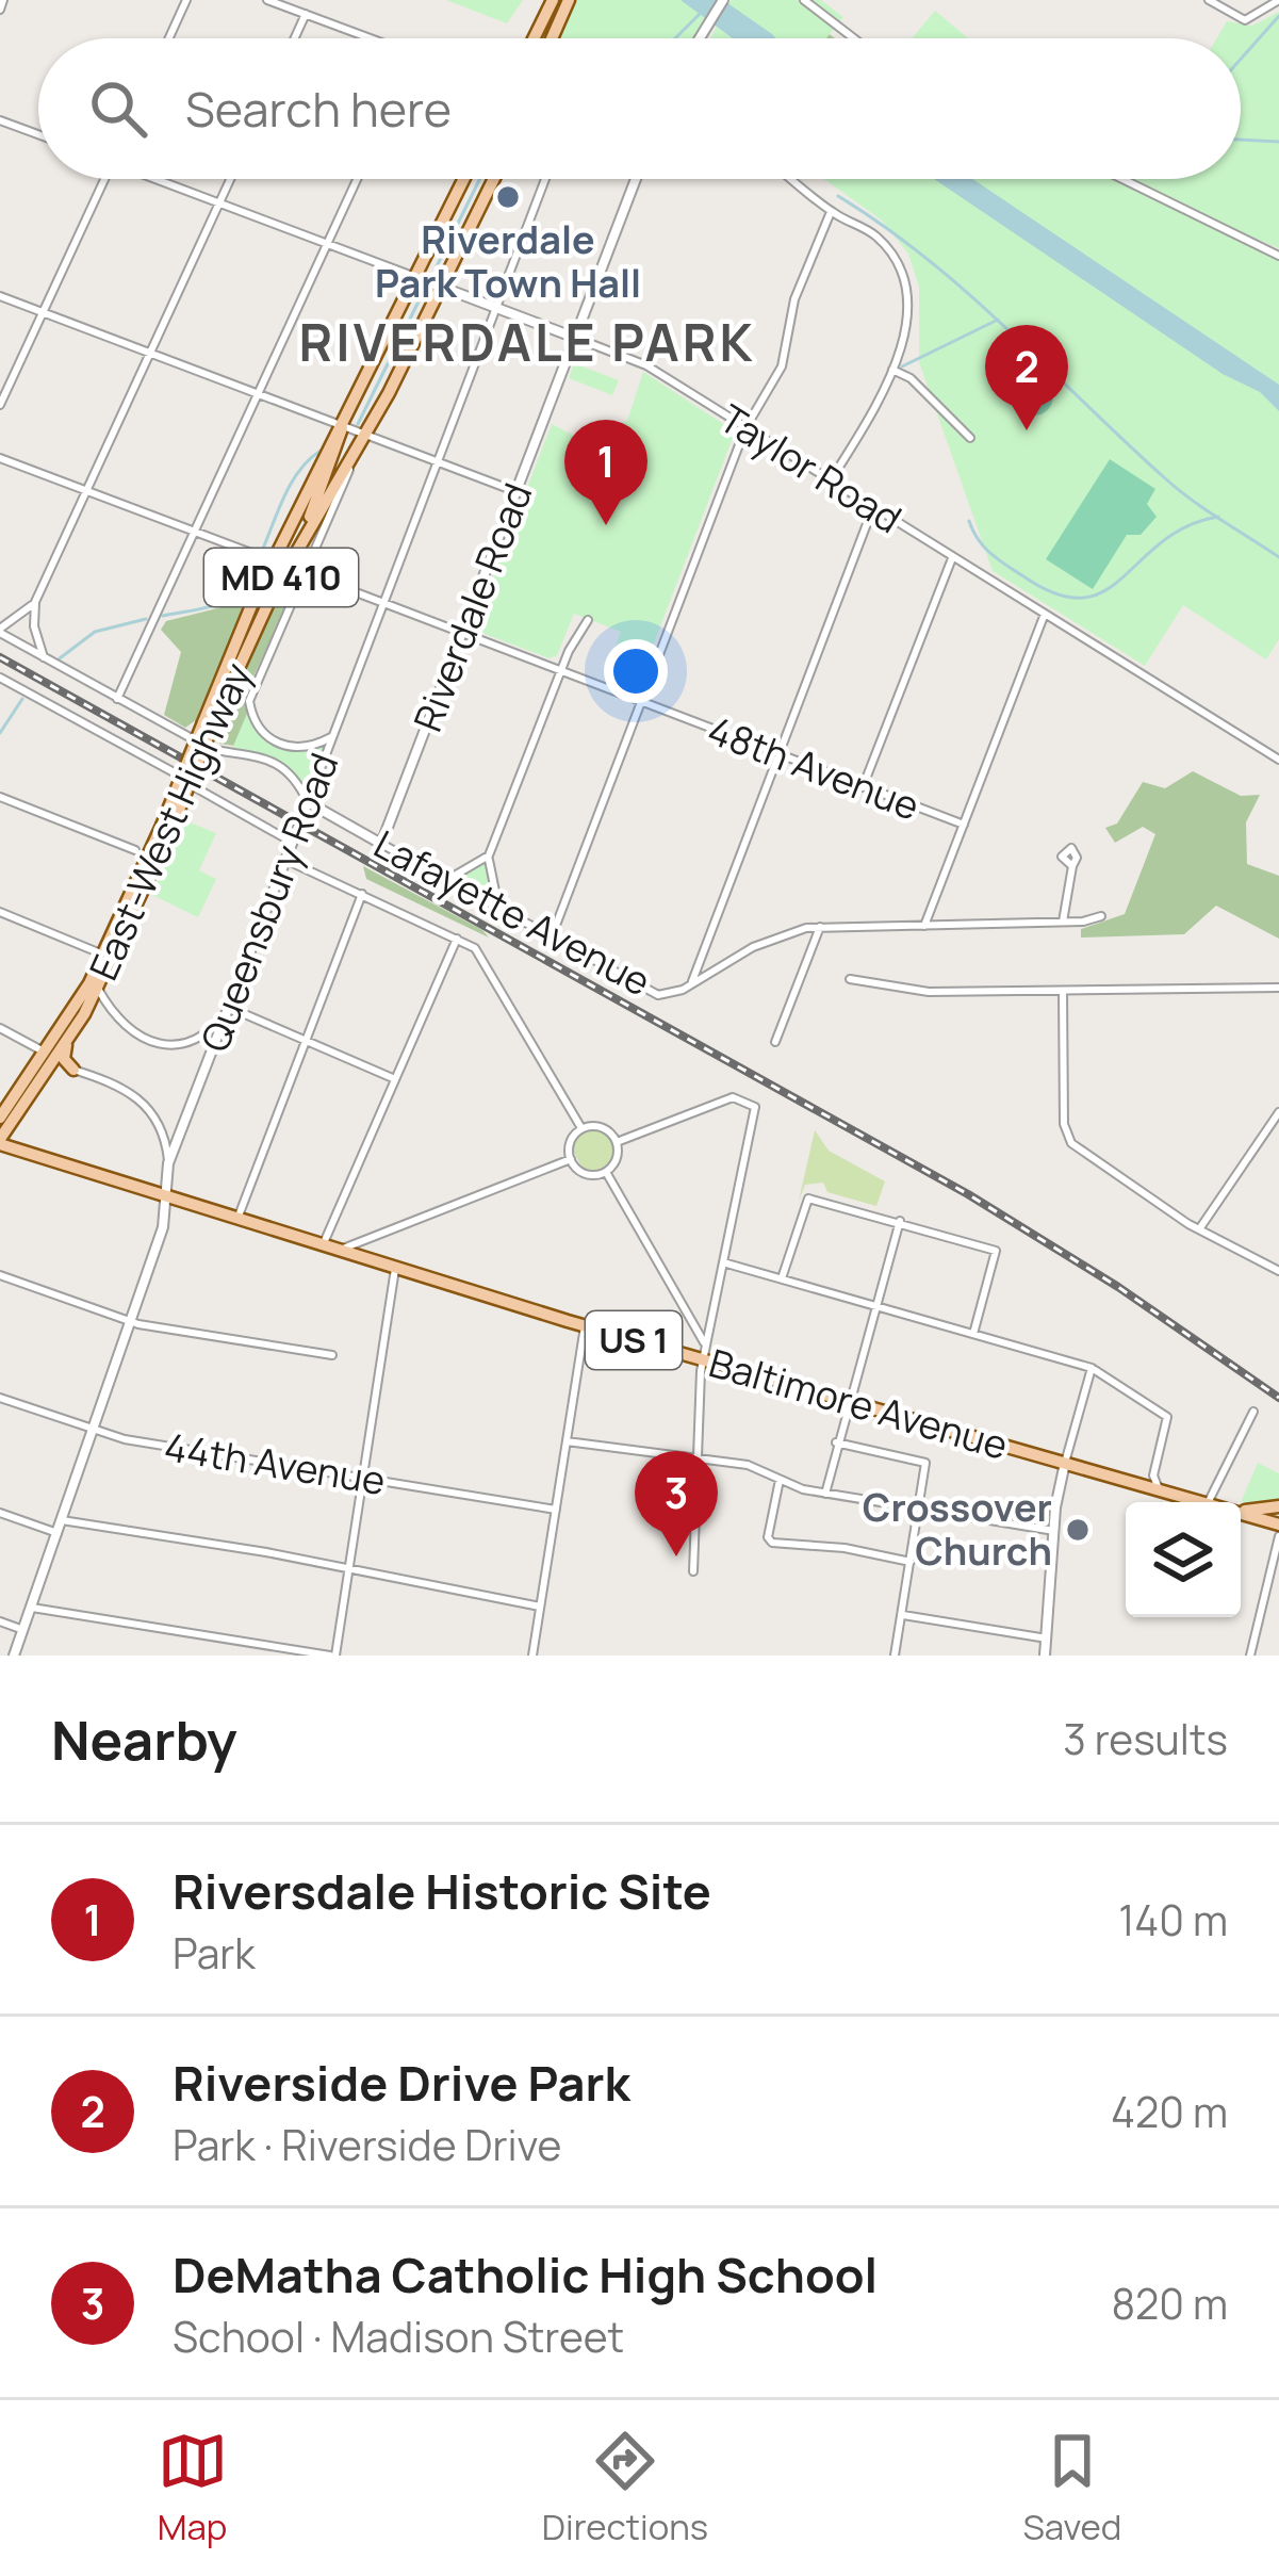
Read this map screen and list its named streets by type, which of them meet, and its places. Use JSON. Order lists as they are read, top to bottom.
{
  "streets": {
    "main road": [
      "MD 410",
      "East-West Highway",
      "US 1",
      "Baltimore Avenue"
    ],
    "street": [
      "Taylor Road",
      "Riverdale Road",
      "48th Avenue",
      "Queensbury Road",
      "Lafayette Avenue",
      "44th Avenue"
    ]
  },
  "crossings": [
    ["Taylor Road", "Riverdale Road"],
    ["Taylor Road", "East-West Highway"],
    ["Taylor Road", "Queensbury Road"],
    ["Riverdale Road", "48th Avenue"],
    ["Riverdale Road", "Lafayette Avenue"],
    ["48th Avenue", "Queensbury Road"],
    ["East-West Highway", "Baltimore Avenue"],
    ["Queensbury Road", "Lafayette Avenue"],
    ["Queensbury Road", "Baltimore Avenue"],
    ["Queensbury Road", "44th Avenue"]
  ],
  "districts": ["RIVERDALE PARK"],
  "places": ["Riverdale Park Town Hall", "Crossover Church"],
  "page": {
    "search": "Search here",
    "pins": ["2", "1", "3"],
    "heading": ["Nearby", "3 results"],
    "list": [
      {
        "mark": "1",
        "name": "Riversdale Historic Site",
        "note": "Park",
        "value": "140 m"
      },
      {
        "mark": "2",
        "name": "Riverside Drive Park",
        "note": "Park · Riverside Drive",
        "value": "420 m"
      },
      {
        "mark": "3",
        "name": "DeMatha Catholic High School",
        "note": "School · Madison Street",
        "value": "820 m"
      }
    ],
    "nav": ["Map", "Directions", "Saved"]
  }
}
